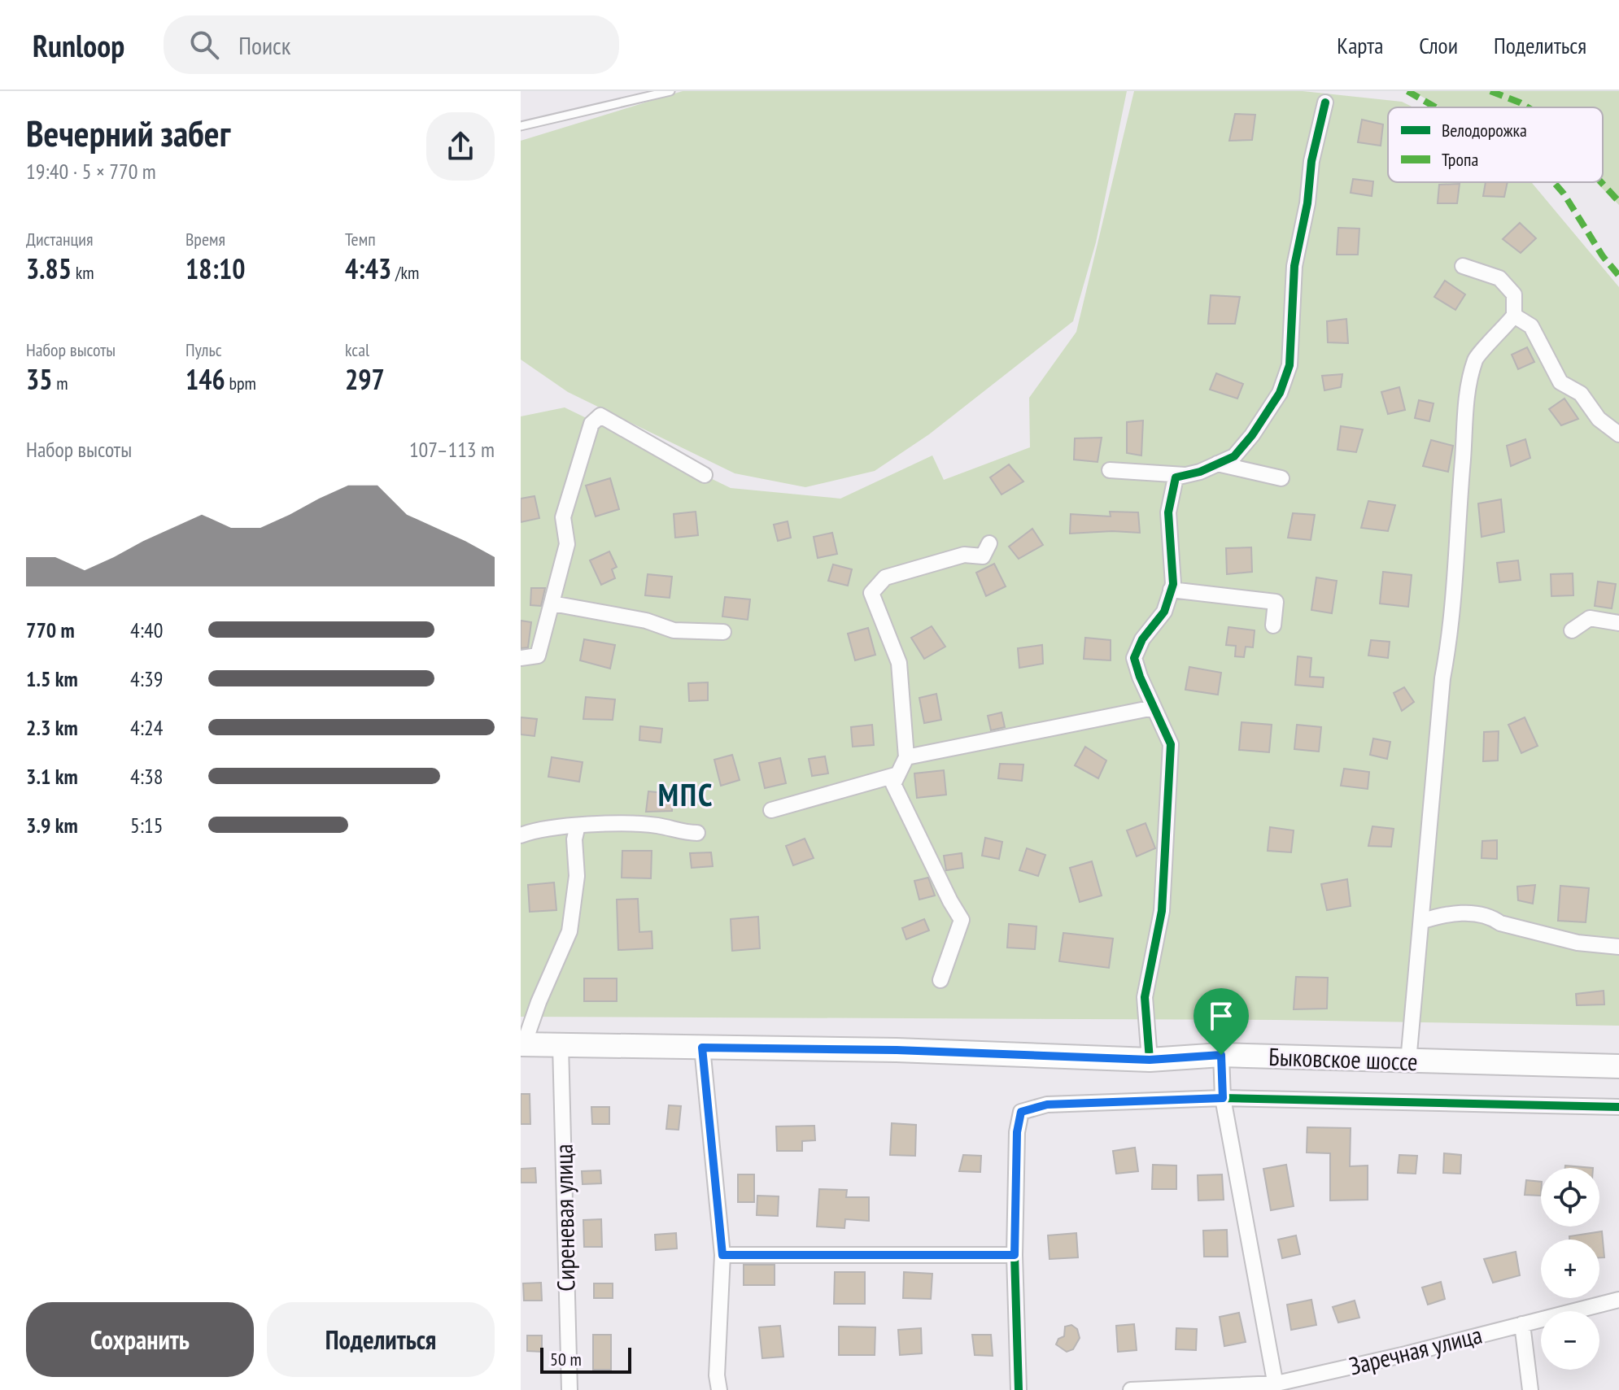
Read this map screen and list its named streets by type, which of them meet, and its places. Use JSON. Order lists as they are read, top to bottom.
{
  "streets": {
    "main road": ["Быковское шоссе"],
    "street": ["Сиреневая улица", "Заречная улица"]
  },
  "crossings": [
    ["Быковское шоссе", "Сиреневая улица"]
  ],
  "districts": ["МПС"],
  "legend": ["Велодорожка", "Тропа"],
  "scale_bar": "50 m",
  "page": {
    "header": "Runloop",
    "search": "Поиск",
    "nav": ["Карта", "Слои", "Поделиться"],
    "heading": ["Вечерний забег", "19:40 · 5 × 770 m"],
    "stats": [
      ["Дистанция", "3.85 km"],
      ["Время", "18:10"],
      ["Темп", "4:43 /km"],
      ["Набор высоты", "35 m"],
      ["Пульс", "146 bpm"],
      ["kcal", "297"]
    ],
    "chart": ["Набор высоты", "107–113 m"],
    "list": [
      {
        "name": "770 m",
        "note": "4:40"
      },
      {
        "name": "1.5 km",
        "note": "4:39"
      },
      {
        "name": "2.3 km",
        "note": "4:24"
      },
      {
        "name": "3.1 km",
        "note": "4:38"
      },
      {
        "name": "3.9 km",
        "note": "5:15"
      }
    ],
    "map_buttons": ["+", "−"],
    "buttons": ["Сохранить", "Поделиться"],
    "scale": "50 m"
  }
}
